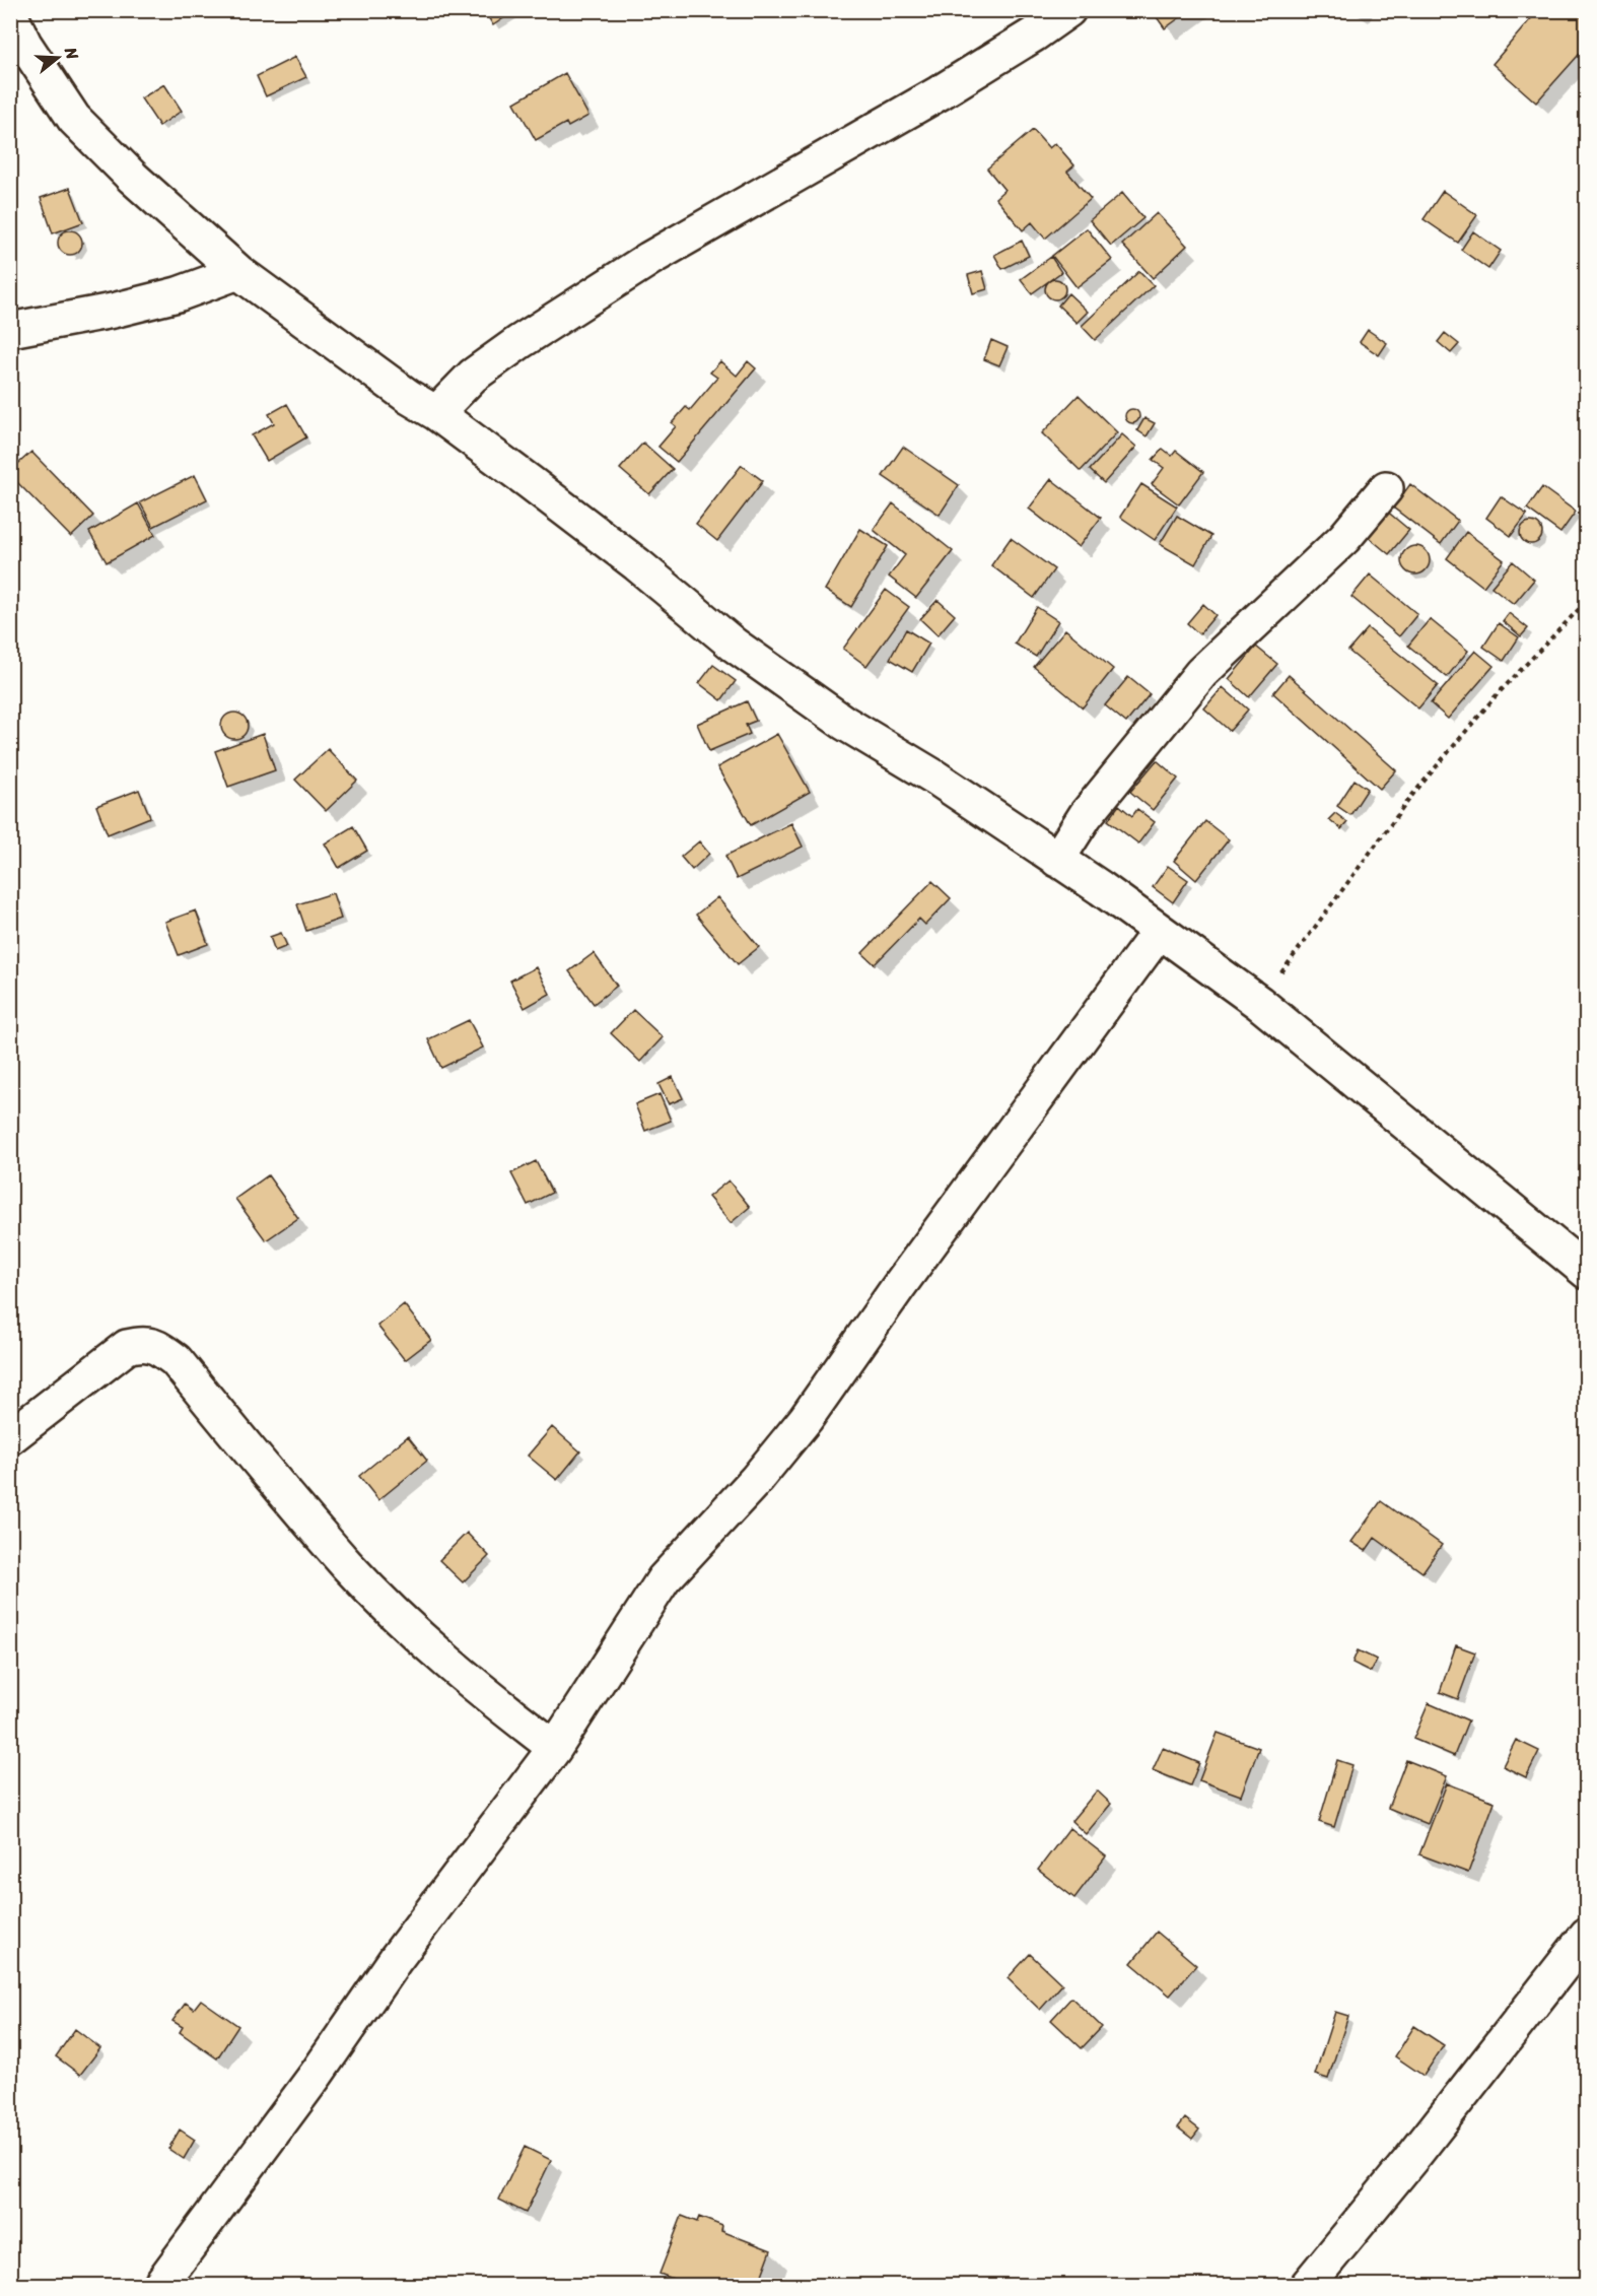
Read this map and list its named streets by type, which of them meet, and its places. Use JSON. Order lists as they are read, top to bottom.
{
  "north": "right"
}
